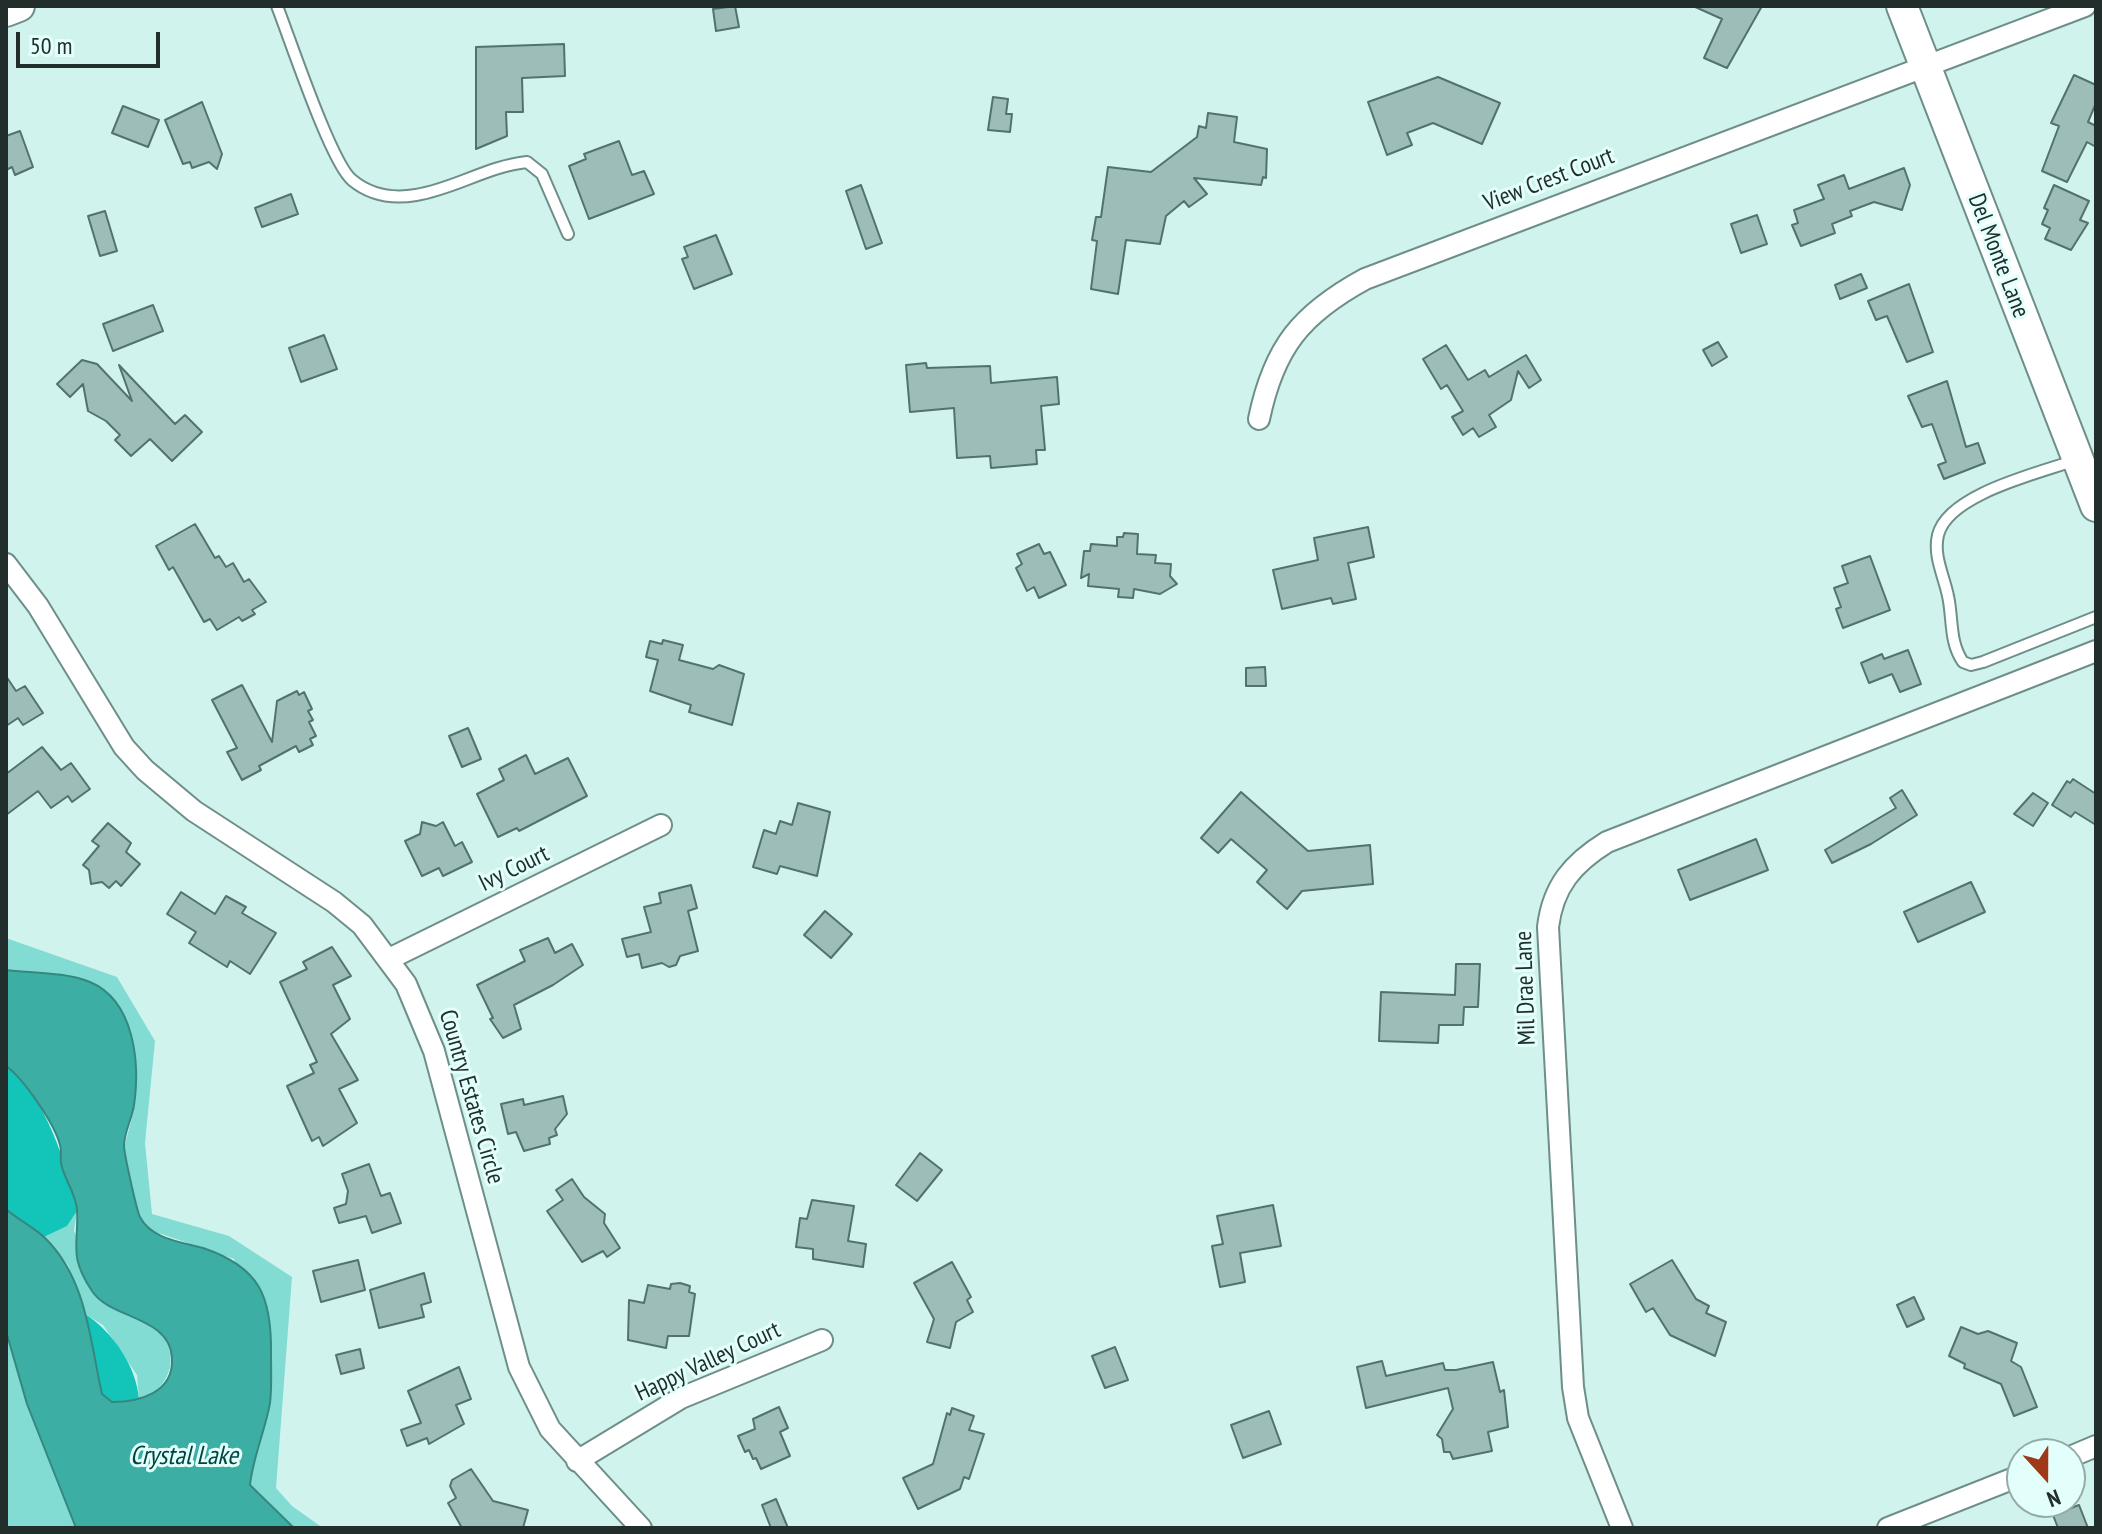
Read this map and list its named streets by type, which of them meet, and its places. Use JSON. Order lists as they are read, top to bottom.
{
  "streets": {
    "street": [
      "View Crest Court",
      "Del Monte Lane",
      "Ivy Court",
      "Mil Drae Lane",
      "Country Estates Circle",
      "Happy Valley Court"
    ]
  },
  "crossings": [
    ["View Crest Court", "Del Monte Lane"],
    ["Ivy Court", "Country Estates Circle"],
    ["Country Estates Circle", "Happy Valley Court"]
  ],
  "water": ["Crystal Lake"],
  "scale_bar": "50 m",
  "north": "bottom"
}
